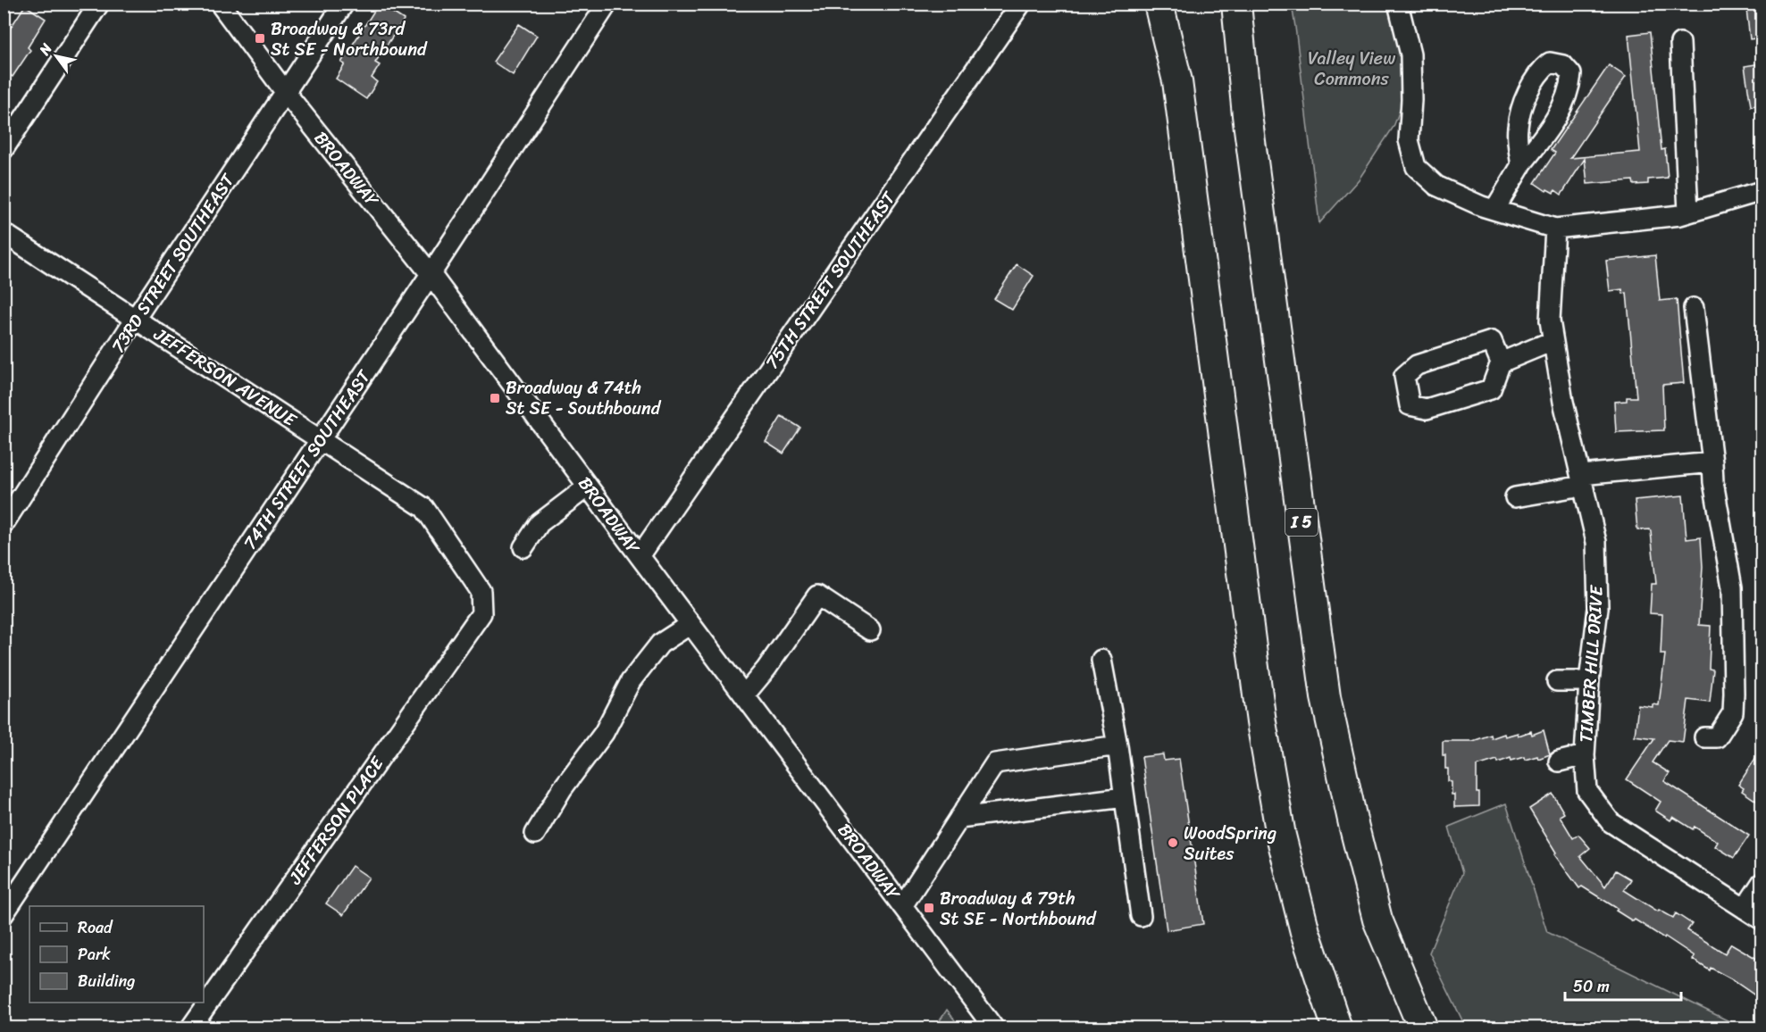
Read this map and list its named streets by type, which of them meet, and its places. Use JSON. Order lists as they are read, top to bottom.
{
  "streets": {
    "highway": ["I 5"],
    "street": [
      "BROADWAY",
      "73RD STREET SOUTHEAST",
      "75TH STREET SOUTHEAST",
      "JEFFERSON AVENUE",
      "74TH STREET SOUTHEAST",
      "TIMBER HILL DRIVE",
      "JEFFERSON PLACE"
    ]
  },
  "crossings": [
    ["BROADWAY", "73RD STREET SOUTHEAST"],
    ["BROADWAY", "75TH STREET SOUTHEAST"],
    ["BROADWAY", "74TH STREET SOUTHEAST"],
    ["73RD STREET SOUTHEAST", "JEFFERSON AVENUE"],
    ["JEFFERSON AVENUE", "74TH STREET SOUTHEAST"],
    ["JEFFERSON AVENUE", "JEFFERSON PLACE"]
  ],
  "parks": ["Valley View Commons"],
  "places": {
    "transit": ["Broadway & 73rd St SE - Northbound", "Broadway & 74th St SE - Southbound", "Broadway & 79th St SE - Northbound"],
    "other": ["WoodSpring Suites"]
  },
  "legend": ["Road", "Park", "Building"],
  "scale_bar": "50 m",
  "north": "top left"
}
